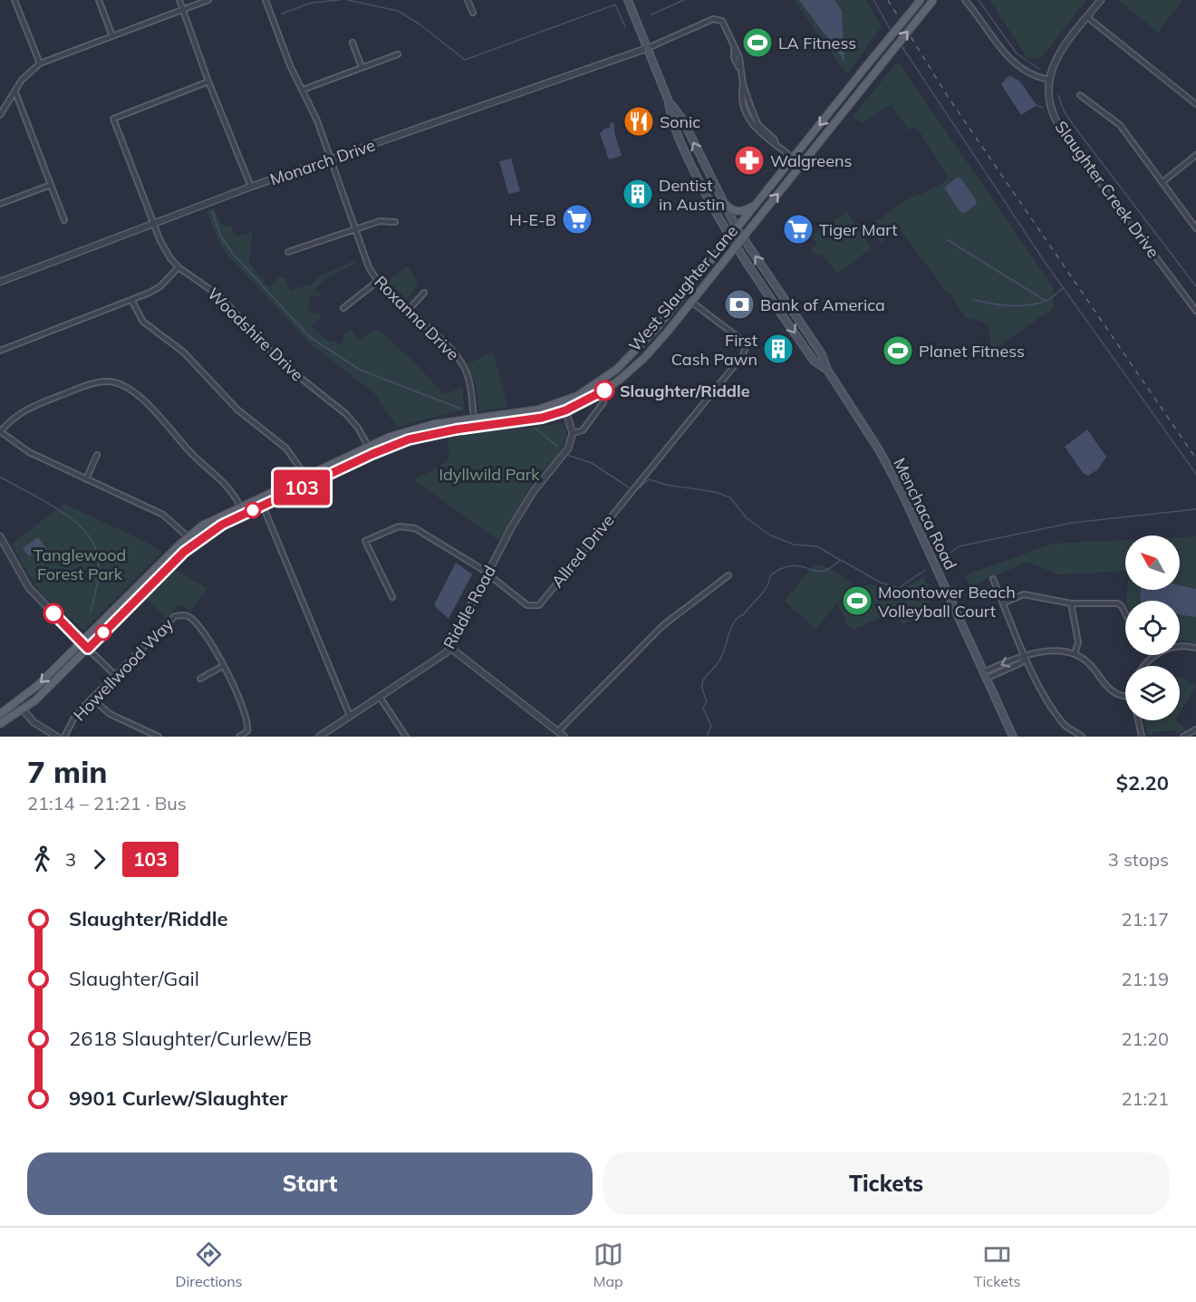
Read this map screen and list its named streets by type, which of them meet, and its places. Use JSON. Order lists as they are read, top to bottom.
{
  "streets": {
    "main road": ["West Slaughter Lane", "Menchaca Road"],
    "street": [
      "Monarch Drive",
      "Slaughter Creek Drive",
      "Roxanna Drive",
      "Woodshire Drive",
      "Allred Drive",
      "Riddle Road",
      "Howellwood Way"
    ]
  },
  "crossings": [
    ["Monarch Drive", "Roxanna Drive"],
    ["Monarch Drive", "Woodshire Drive"],
    ["Monarch Drive", "Menchaca Road"],
    ["West Slaughter Lane", "Roxanna Drive"],
    ["West Slaughter Lane", "Woodshire Drive"],
    ["West Slaughter Lane", "Menchaca Road"],
    ["West Slaughter Lane", "Allred Drive"],
    ["Allred Drive", "Riddle Road"]
  ],
  "parks": ["Idyllwild Park", "Tanglewood Forest Park"],
  "places": {
    "sports": ["LA Fitness", "Planet Fitness", "Moontower Beach Volleyball Court"],
    "restaurant": ["Sonic"],
    "pharmacy": ["Walgreens"],
    "building": ["Dentist in Austin", "First Cash Pawn"],
    "supermarket": ["H-E-B", "Tiger Mart"],
    "bank": ["Bank of America"],
    "other": ["Slaughter/Riddle"]
  },
  "lines": ["bus line 103"],
  "north": "top left",
  "page": {
    "on_map": "103",
    "heading": ["7 min", "21:14 – 21:21 · Bus", "$2.20"],
    "legs": ["3", "103", "3 stops"],
    "list": [
      {
        "name": "Slaughter/Riddle",
        "value": "21:17"
      },
      {
        "name": "Slaughter/Gail",
        "value": "21:19"
      },
      {
        "name": "2618 Slaughter/Curlew/EB",
        "value": "21:20"
      },
      {
        "name": "9901 Curlew/Slaughter",
        "value": "21:21"
      }
    ],
    "buttons": ["Start", "Tickets"],
    "tabs": ["Directions", "Map", "Tickets"]
  }
}
